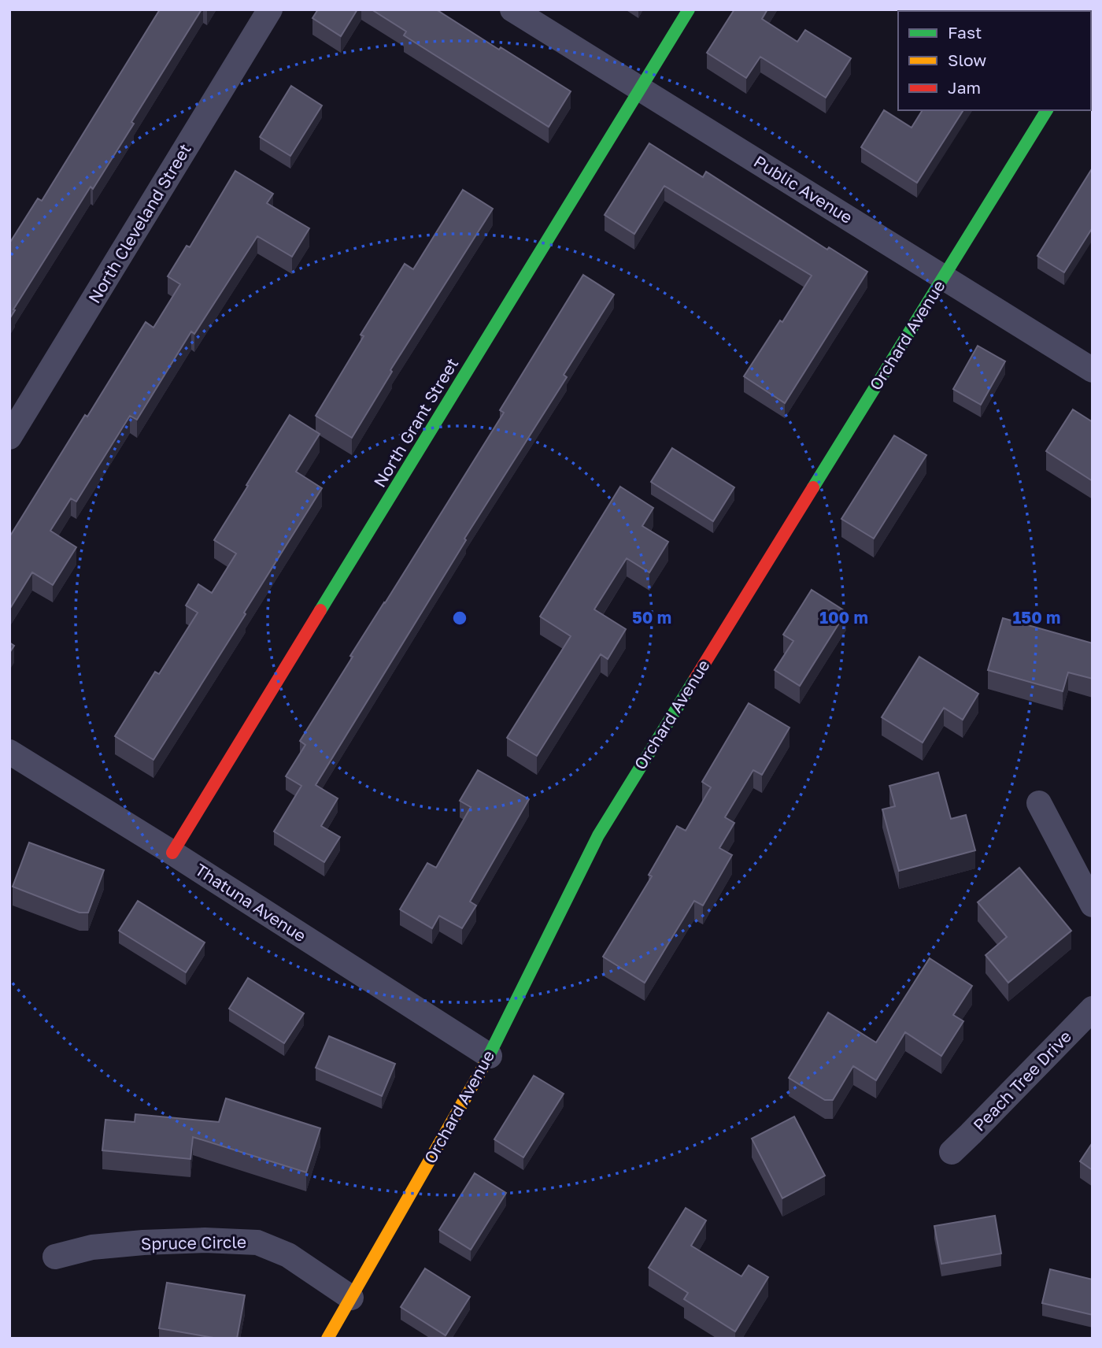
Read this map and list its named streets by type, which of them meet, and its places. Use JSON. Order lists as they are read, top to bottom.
{
  "streets": {
    "street": [
      "Public Avenue",
      "North Cleveland Street",
      "Orchard Avenue",
      "North Grant Street",
      "Thatuna Avenue",
      "Peach Tree Drive",
      "Spruce Circle"
    ]
  },
  "crossings": [
    ["Public Avenue", "Orchard Avenue"],
    ["Public Avenue", "North Grant Street"],
    ["Orchard Avenue", "Thatuna Avenue"],
    ["Orchard Avenue", "Spruce Circle"],
    ["North Grant Street", "Thatuna Avenue"]
  ],
  "legend": ["Fast", "Slow", "Jam"],
  "rings": ["50 m", "100 m", "150 m"]
}
